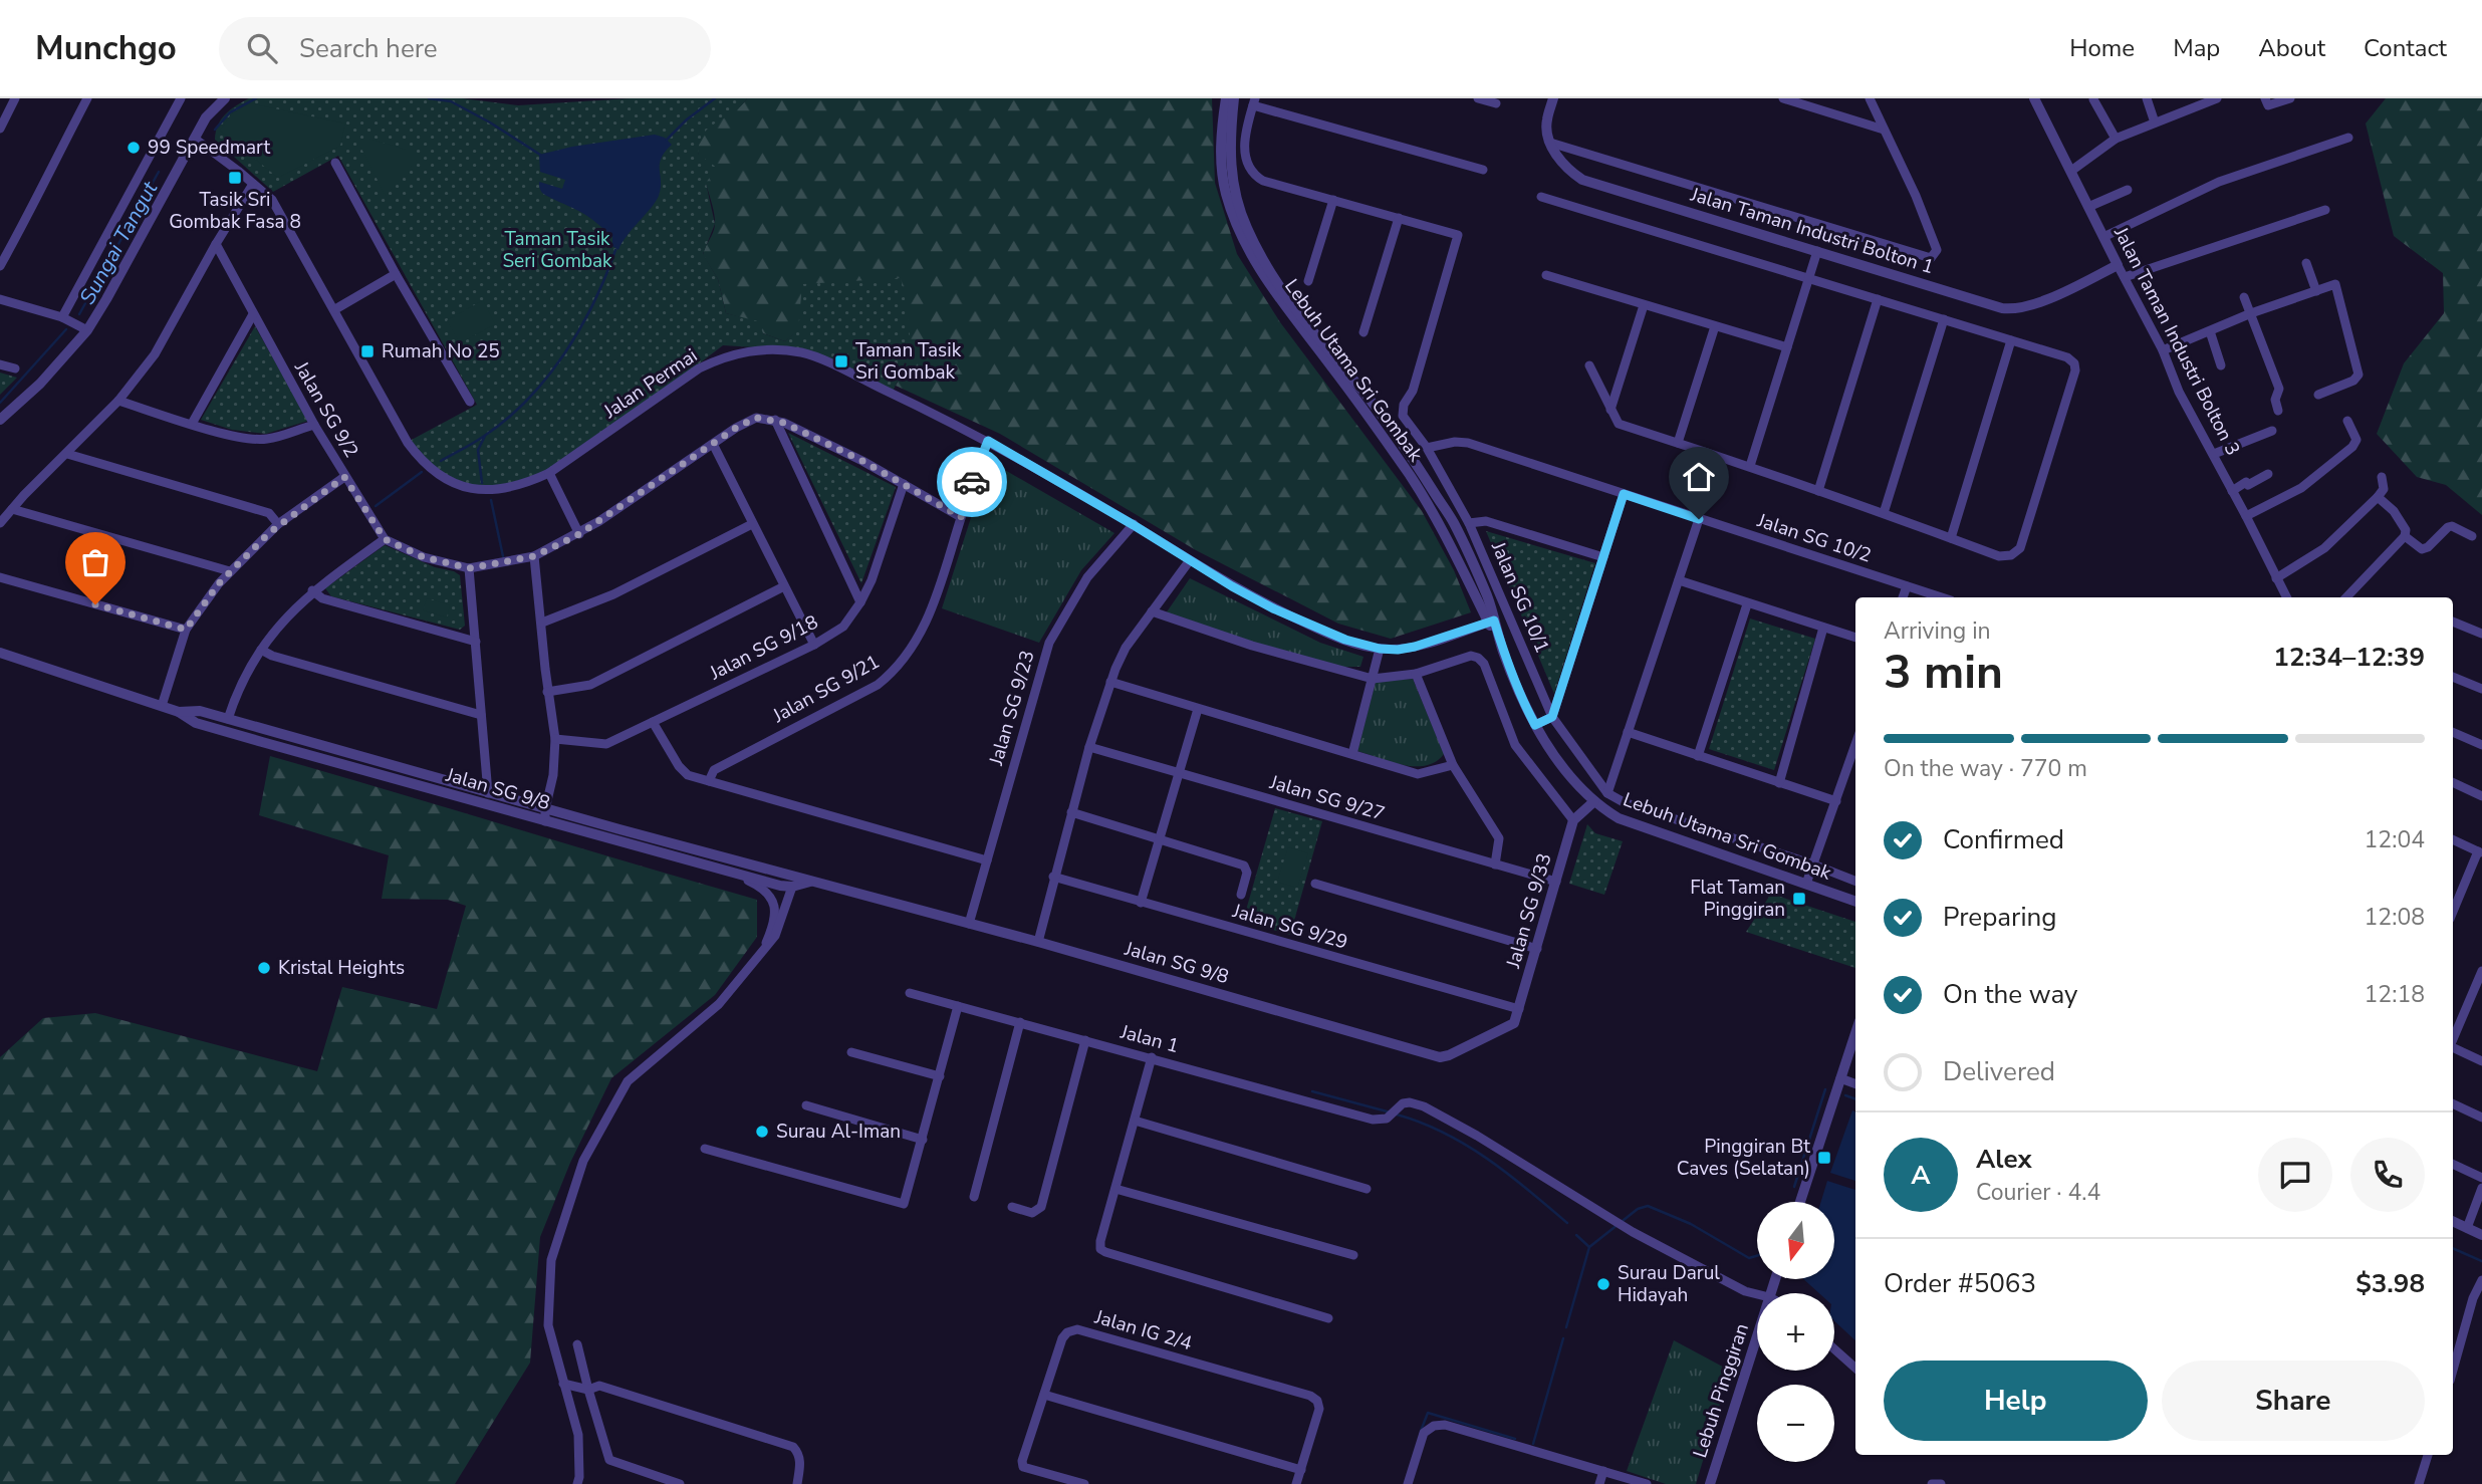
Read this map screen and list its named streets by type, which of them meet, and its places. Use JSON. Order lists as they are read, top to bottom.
{
  "streets": {
    "street": [
      "Jalan Taman Industri Bolton 1",
      "Jalan Taman Industri Bolton 3",
      "Lebuh Utama Sri Gombak",
      "Jalan Permai",
      "Jalan SG 9/2",
      "Jalan SG 10/2",
      "Jalan SG 10/1",
      "Jalan SG 9/18",
      "Jalan SG 9/21",
      "Jalan SG 9/23",
      "Jalan SG 9/8",
      "Jalan SG 9/27",
      "Jalan SG 9/33",
      "Jalan SG 9/29",
      "Jalan 1",
      "Jalan IG 2/4",
      "Lebuh Pinggiran"
    ]
  },
  "crossings": [
    ["Jalan Taman Industri Bolton 1", "Jalan Taman Industri Bolton 3"],
    ["Lebuh Utama Sri Gombak", "Jalan Permai"],
    ["Jalan Permai", "Jalan SG 9/21"],
    ["Jalan Permai", "Jalan SG 9/23"],
    ["Jalan SG 10/2", "Jalan SG 10/1"],
    ["Jalan SG 9/23", "Jalan SG 9/8"],
    ["Jalan SG 9/8", "Jalan SG 9/33"],
    ["Jalan SG 9/8", "Jalan SG 9/29"],
    ["Jalan SG 9/27", "Jalan SG 9/33"],
    ["Jalan SG 9/33", "Jalan SG 9/29"]
  ],
  "water": ["Sungai Tangut"],
  "parks": ["Taman Tasik Seri Gombak"],
  "places": {
    "other": [
      "99 Speedmart",
      "Kristal Heights",
      "Surau Al-Iman",
      "Surau Darul Hidayah"
    ],
    "transit": [
      "Tasik Sri Gombak Fasa 8",
      "Rumah No 25",
      "Taman Tasik Sri Gombak",
      "Flat Taman Pinggiran",
      "Pinggiran Bt Caves (Selatan)"
    ]
  },
  "north": "bottom",
  "page": {
    "header": "Munchgo",
    "search": "Search here",
    "nav": [
      "Home",
      "Map",
      "About",
      "Contact"
    ],
    "heading": ["3 min", "Arriving in", "12:34–12:39"],
    "panel": [
      "Alex",
      "Courier · 4.4",
      "Order #5063",
      "$3.98"
    ],
    "bar": "On the way · 770 m",
    "list": [
      ["Confirmed", "12:04"],
      ["Preparing", "12:08"],
      ["On the way", "12:18"],
      "Delivered"
    ],
    "round": "A",
    "map_buttons": ["+", "−"],
    "buttons": ["Help", "Share"]
  }
}
